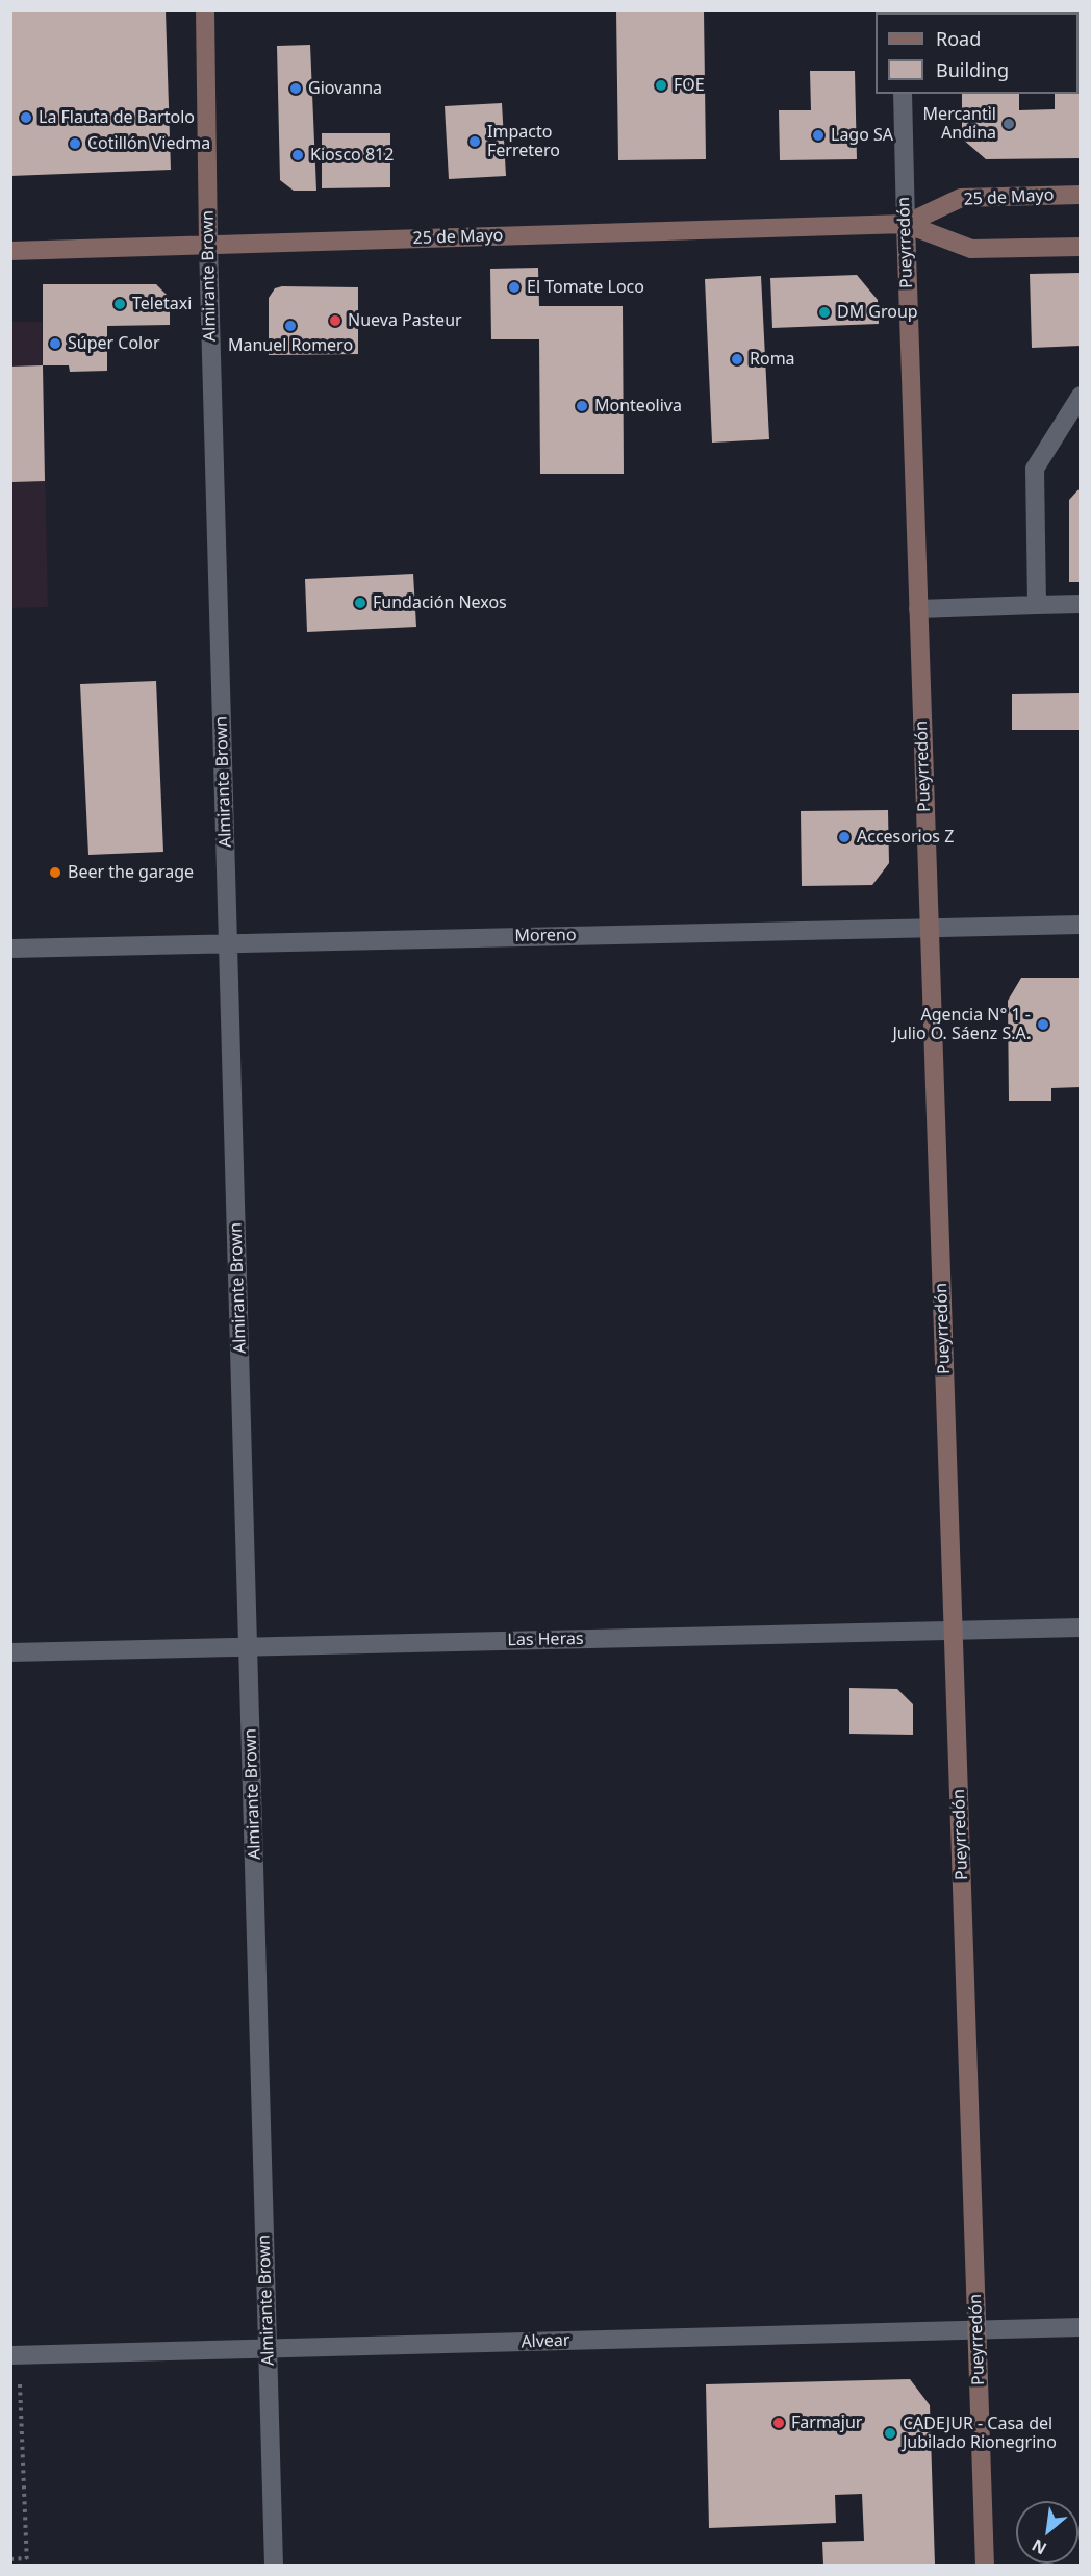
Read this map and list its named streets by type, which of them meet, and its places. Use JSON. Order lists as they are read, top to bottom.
{
  "streets": {
    "main road": ["25 de Mayo", "Pueyrredón", "Almirante Brown"],
    "street": ["Moreno", "Las Heras", "Alvear"]
  },
  "crossings": [
    ["25 de Mayo", "Pueyrredón"],
    ["25 de Mayo", "Almirante Brown"],
    ["Pueyrredón", "Moreno"],
    ["Pueyrredón", "Las Heras"],
    ["Pueyrredón", "Alvear"],
    ["Almirante Brown", "Moreno"],
    ["Almirante Brown", "Las Heras"],
    ["Almirante Brown", "Alvear"]
  ],
  "places": [
    "FOE",
    "Giovanna",
    "La Flauta de Bartolo",
    "Mercantil Andina",
    "Lago SA",
    "Impacto Ferretero",
    "Cotillón Viedma",
    "Kiosco 812",
    "El Tomate Loco",
    "Teletaxi",
    "DM Group",
    "Nueva Pasteur",
    "Manuel Romero",
    "Súper Color",
    "Roma",
    "Monteoliva",
    "Fundación Nexos",
    "Accesorios Z",
    "Beer the garage",
    "Agencia N° 1 - Julio O. Sáenz S.A.",
    "Farmajur",
    "CADEJUR - Casa del Jubilado Rionegrino"
  ],
  "legend": ["Road", "Building"],
  "north": "bottom left"
}
